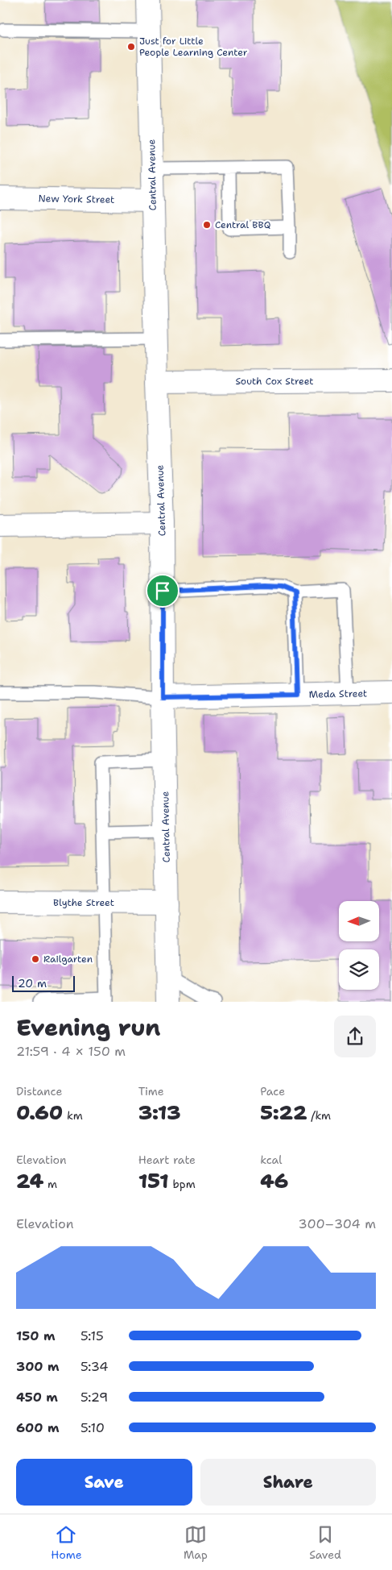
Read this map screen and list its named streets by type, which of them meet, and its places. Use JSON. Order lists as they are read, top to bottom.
{
  "streets": {
    "main road": [
      "Central Avenue",
      "New York Street",
      "South Cox Street",
      "Meda Street",
      "Blythe Street"
    ]
  },
  "crossings": [
    ["Central Avenue", "New York Street"],
    ["Central Avenue", "South Cox Street"],
    ["Central Avenue", "Meda Street"],
    ["Central Avenue", "Blythe Street"]
  ],
  "places": ["Just for Little People Learning Center", "Central BBQ", "Railgarten"],
  "scale_bar": "20 m",
  "north": "left",
  "page": {
    "scale": "20 m",
    "heading": ["Evening run", "21:59 · 4 × 150 m"],
    "stats": [
      ["Distance", "0.60 km"],
      ["Time", "3:13"],
      ["Pace", "5:22 /km"],
      ["Elevation", "24 m"],
      ["Heart rate", "151 bpm"],
      ["kcal", "46"]
    ],
    "chart": ["Elevation", "300–304 m"],
    "list": [
      {
        "name": "150 m",
        "note": "5:15"
      },
      {
        "name": "300 m",
        "note": "5:34"
      },
      {
        "name": "450 m",
        "note": "5:29"
      },
      {
        "name": "600 m",
        "note": "5:10"
      }
    ],
    "buttons": ["Save", "Share"],
    "tabs": ["Home", "Map", "Saved"]
  }
}
